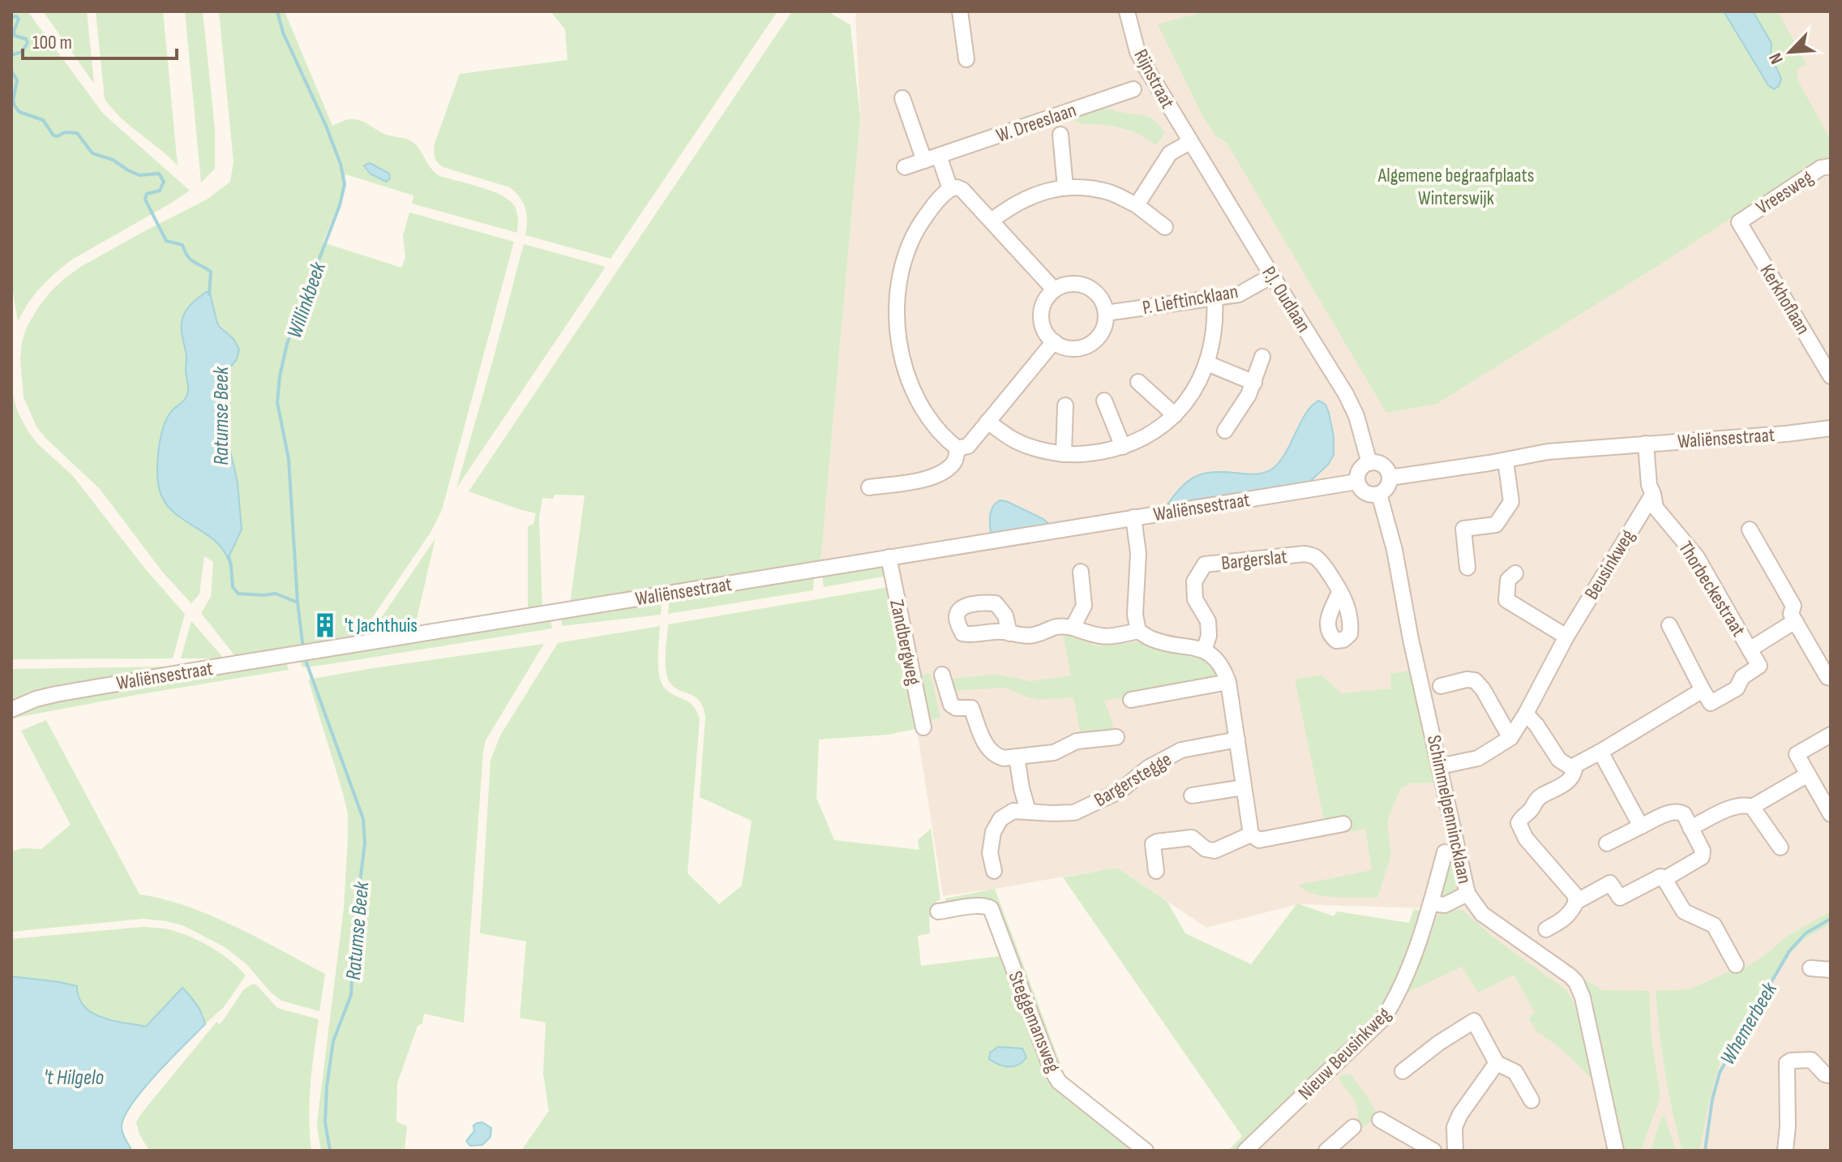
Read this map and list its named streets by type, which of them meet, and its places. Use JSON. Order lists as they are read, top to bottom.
{
  "streets": {
    "street": [
      "Rijnstraat",
      "W. Dreeslaan",
      "Vreesweg",
      "P. Lieftincklaan",
      "P.J. Oudlaan",
      "Kerkhoflaan",
      "Waliënsestraat",
      "Bargerslat",
      "Beusinkweg",
      "Thorbeckestraat",
      "Zandbergweg",
      "Bargerstegge",
      "Schimmelpennincklaan",
      "Steggemansweg",
      "Nieuw Beusinkweg"
    ]
  },
  "crossings": [
    ["Rijnstraat", "P.J. Oudlaan"],
    ["Vreesweg", "Kerkhoflaan"],
    ["P. Lieftincklaan", "P.J. Oudlaan"],
    ["P.J. Oudlaan", "Waliënsestraat"],
    ["P.J. Oudlaan", "Schimmelpennincklaan"],
    ["Waliënsestraat", "Thorbeckestraat"],
    ["Waliënsestraat", "Zandbergweg"],
    ["Waliënsestraat", "Schimmelpennincklaan"],
    ["Beusinkweg", "Thorbeckestraat"]
  ],
  "water": [
    "Willinkbeek",
    "Ratumse Beek",
    "Whemerbeek",
    "'t Hilgelo"
  ],
  "parks": ["Algemene begraafplaats Winterswijk"],
  "places": {
    "building": ["'t Jachthuis"]
  },
  "scale_bar": "100 m",
  "north": "bottom left"
}
